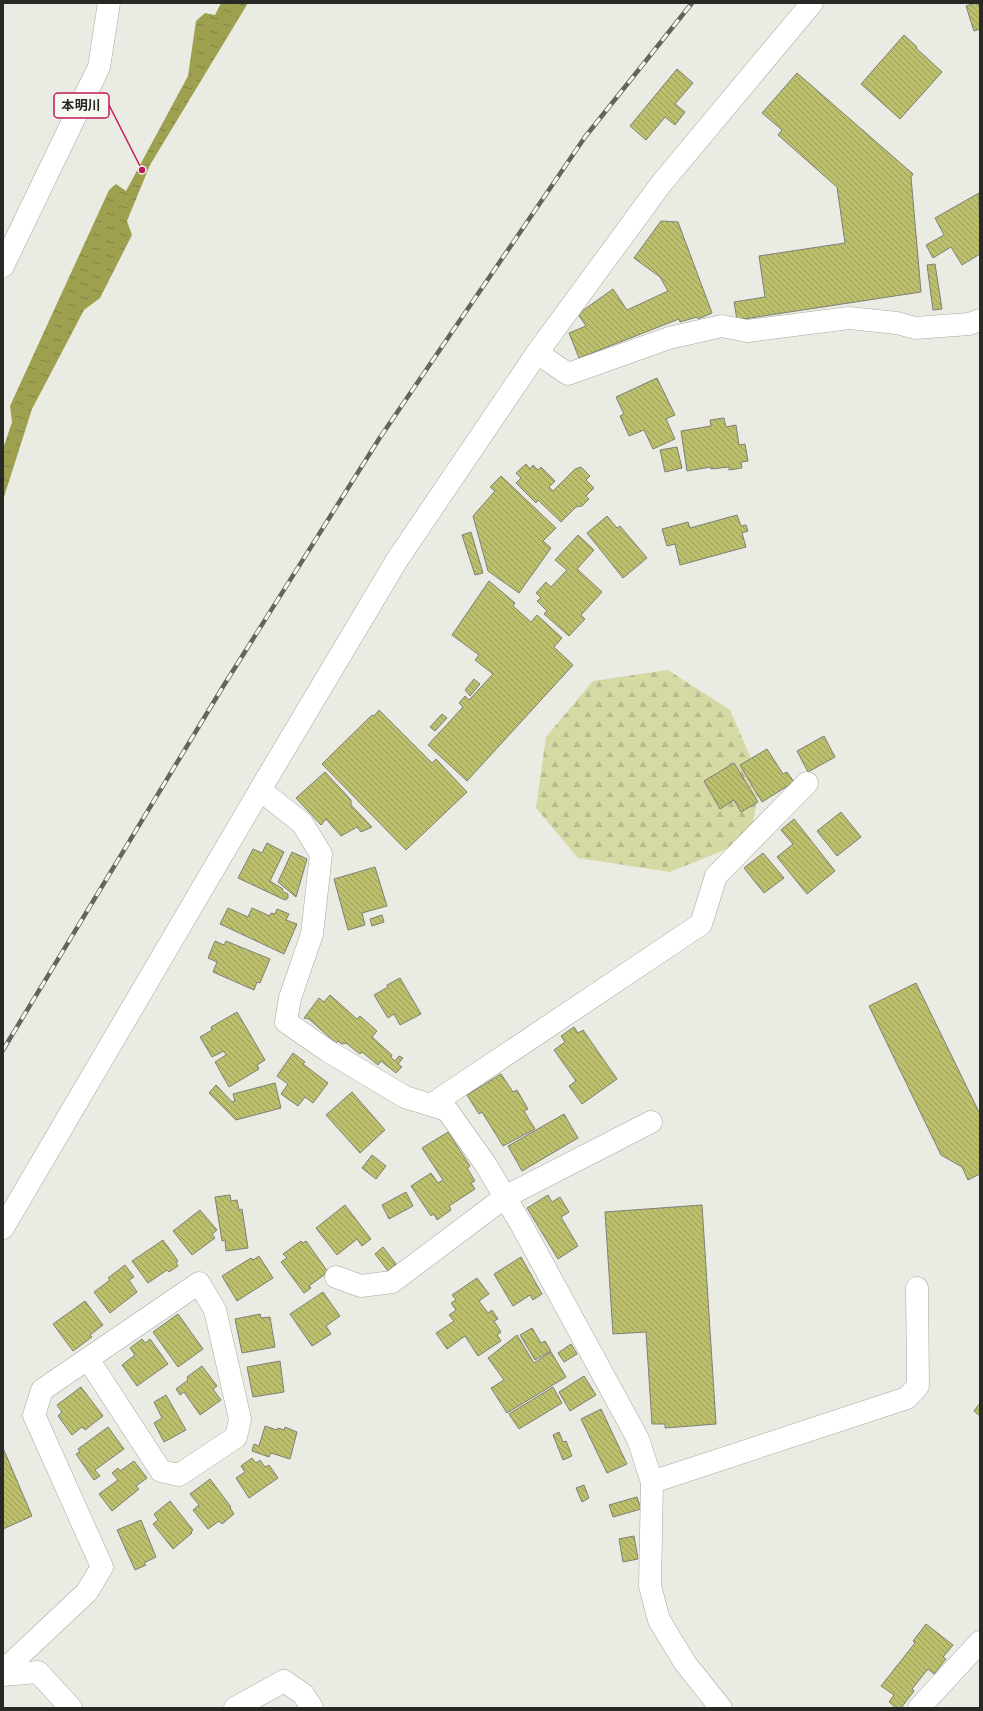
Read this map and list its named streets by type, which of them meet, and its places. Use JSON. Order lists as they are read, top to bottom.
{
  "places": ["本明川"]
}
